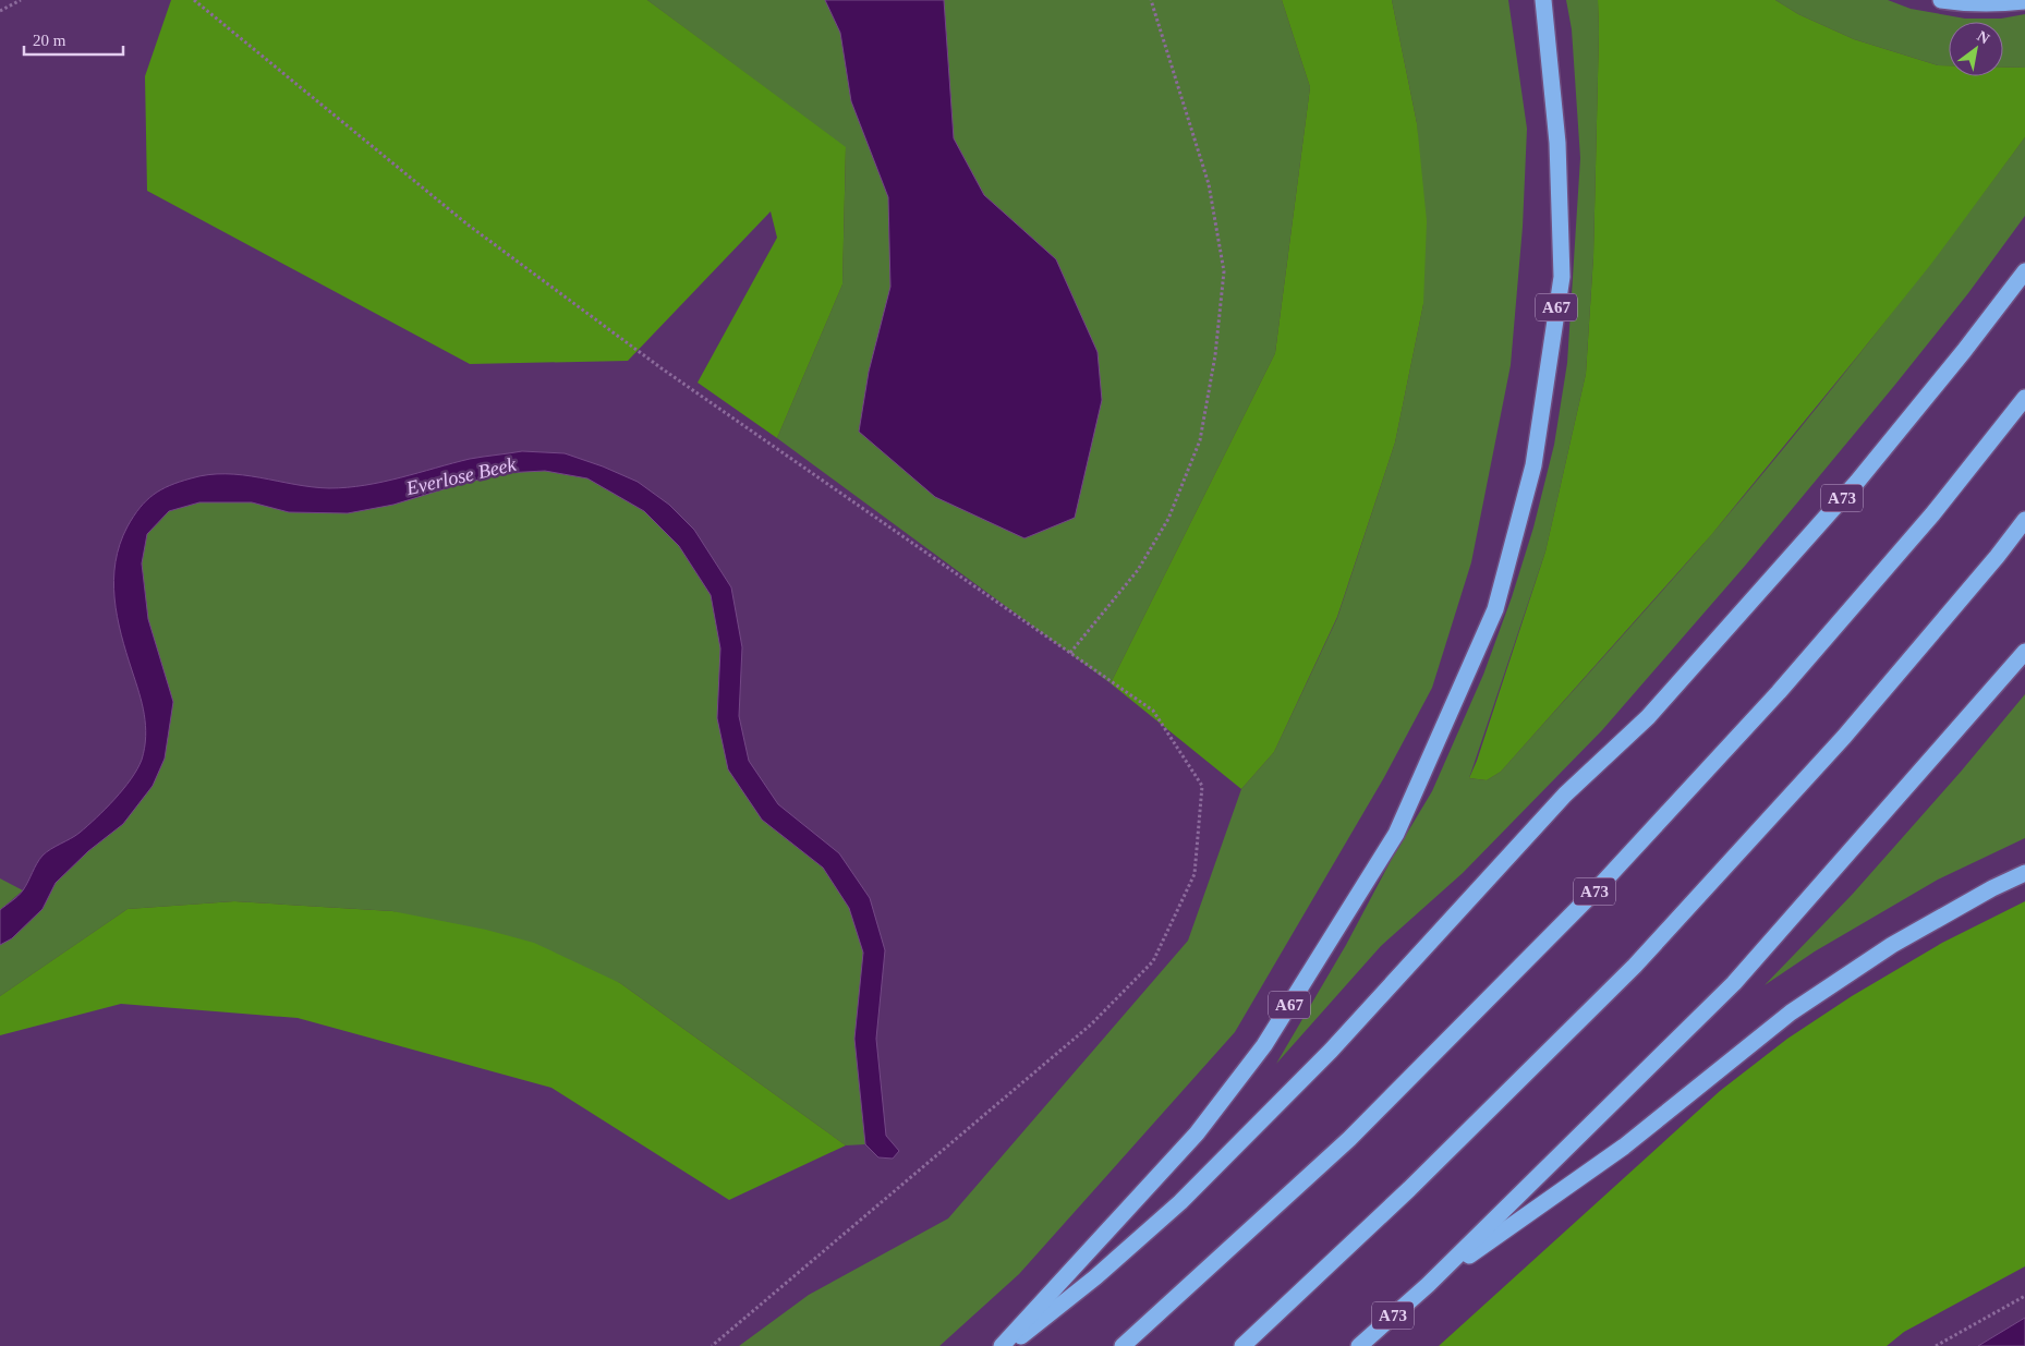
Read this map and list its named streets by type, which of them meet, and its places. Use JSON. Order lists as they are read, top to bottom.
{
  "streets": {
    "highway": ["A67", "A73"]
  },
  "water": ["Everlose Beek"],
  "scale_bar": "20 m",
  "north": "top right"
}
